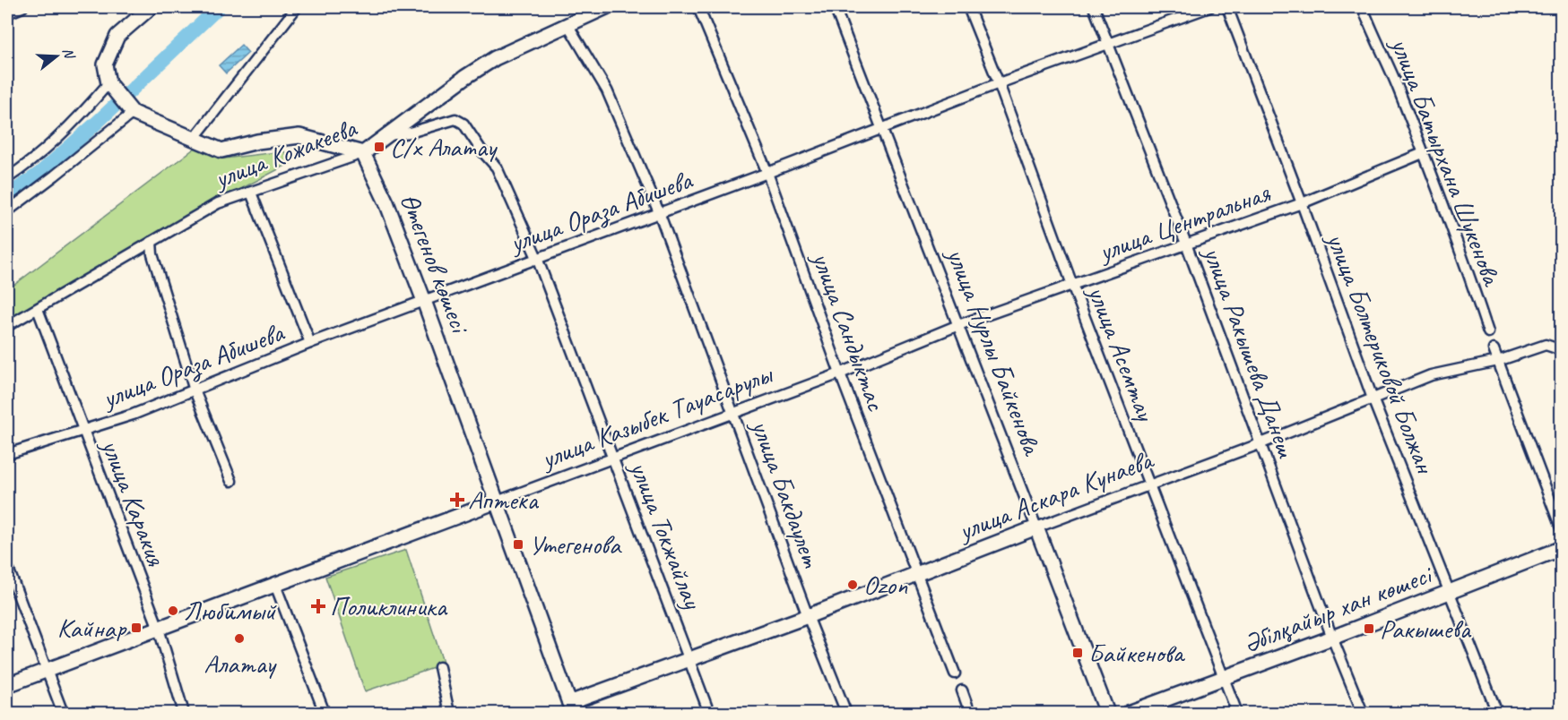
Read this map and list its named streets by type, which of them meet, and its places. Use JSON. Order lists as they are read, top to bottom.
{
  "streets": {
    "street": [
      "улица Кожакеева",
      "улица Батырхана Шукенова",
      "улица Ораза Абишева",
      "улица Центральная",
      "Өтегенов көшесі",
      "улица Сандыктас",
      "улица Нурлы Байкенова",
      "улица Ракышева Данеш",
      "улица Асемтау",
      "улица Болтериковой Болжан",
      "улица Казыбек Тауасарулы",
      "улица Бакдаулет",
      "улица Аскара Кунаева",
      "улица Каракия",
      "улица Токжайлау",
      "Әбілқайыр хан көшесі"
    ]
  },
  "crossings": [
    ["улица Кожакеева", "Өтегенов көшесі"],
    ["улица Кожакеева", "улица Бакдаулет"],
    ["улица Кожакеева", "улица Каракия"],
    ["улица Кожакеева", "улица Токжайлау"],
    ["улица Батырхана Шукенова", "улица Центральная"],
    ["улица Ораза Абишева", "Өтегенов көшесі"],
    ["улица Ораза Абишева", "улица Сандыктас"],
    ["улица Ораза Абишева", "улица Нурлы Байкенова"],
    ["улица Ораза Абишева", "улица Ракышева Данеш"],
    ["улица Ораза Абишева", "улица Асемтау"],
    ["улица Ораза Абишева", "улица Бакдаулет"],
    ["улица Ораза Абишева", "улица Каракия"],
    ["улица Ораза Абишева", "улица Токжайлау"],
    ["улица Центральная", "улица Нурлы Байкенова"],
    ["улица Центральная", "улица Ракышева Данеш"],
    ["улица Центральная", "улица Асемтау"],
    ["улица Центральная", "улица Болтериковой Болжан"],
    ["улица Центральная", "улица Казыбек Тауасарулы"],
    ["Өтегенов көшесі", "улица Казыбек Тауасарулы"],
    ["Өтегенов көшесі", "улица Аскара Кунаева"],
    ["улица Сандыктас", "улица Казыбек Тауасарулы"],
    ["улица Сандыктас", "улица Аскара Кунаева"],
    ["улица Нурлы Байкенова", "улица Казыбек Тауасарулы"],
    ["улица Нурлы Байкенова", "улица Аскара Кунаева"],
    ["улица Ракышева Данеш", "улица Аскара Кунаева"],
    ["улица Ракышева Данеш", "Әбілқайыр хан көшесі"],
    ["улица Асемтау", "улица Аскара Кунаева"],
    ["улица Асемтау", "Әбілқайыр хан көшесі"],
    ["улица Болтериковой Болжан", "улица Аскара Кунаева"],
    ["улица Болтериковой Болжан", "Әбілқайыр хан көшесі"],
    ["улица Казыбек Тауасарулы", "улица Бакдаулет"],
    ["улица Казыбек Тауасарулы", "улица Каракия"],
    ["улица Казыбек Тауасарулы", "улица Токжайлау"],
    ["улица Бакдаулет", "улица Аскара Кунаева"],
    ["улица Аскара Кунаева", "улица Токжайлау"]
  ],
  "places": {
    "transit": [
      "С/х Алатау",
      "Утегенова",
      "Кайнар",
      "Ракышева",
      "Байкенова"
    ],
    "health": ["Аптека", "Поликлиника"],
    "other": ["Ozon", "Любимый", "Алатау"]
  },
  "north": "right"
}
